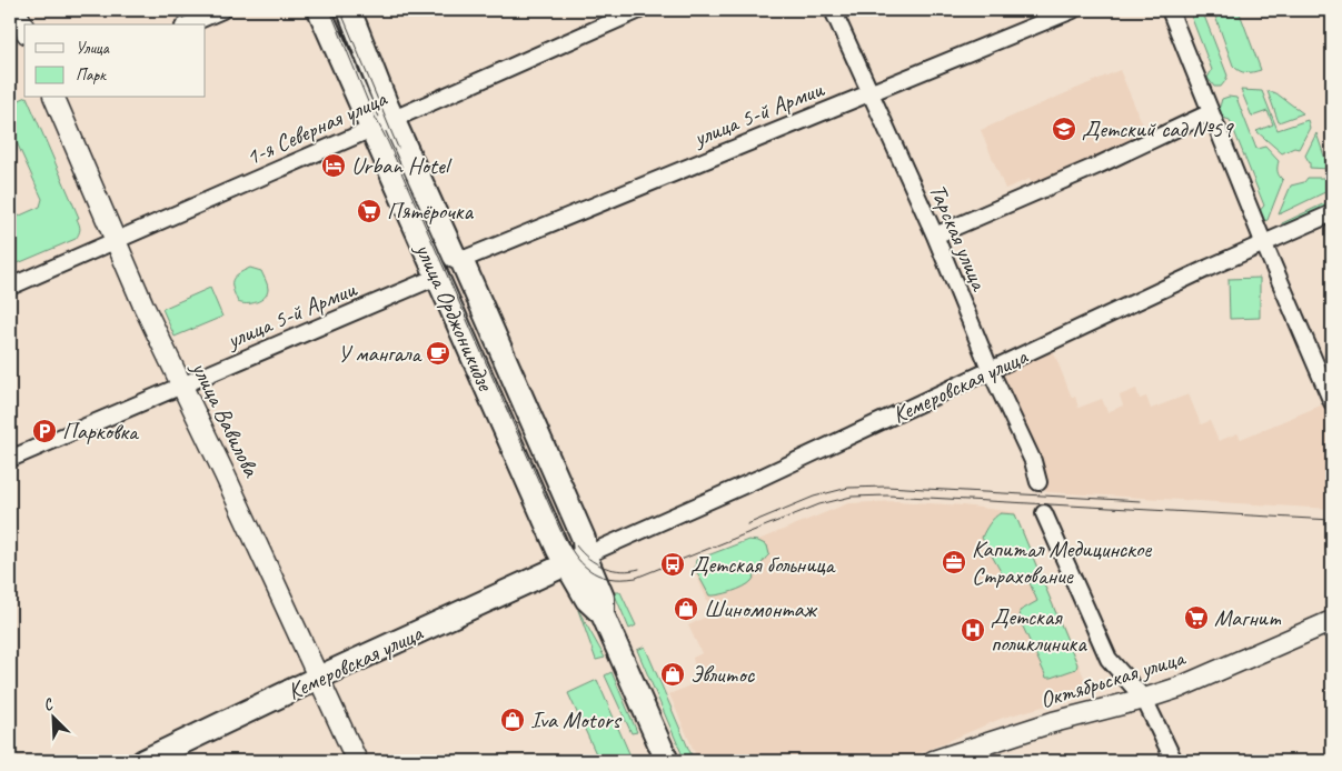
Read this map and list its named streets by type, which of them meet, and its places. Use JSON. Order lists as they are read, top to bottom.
{
  "streets": {
    "main road": ["улица Орджоникидзе", "Кемеровская улица"],
    "street": [
      "улица 5-й Армии",
      "1-я Северная улица",
      "Тарская улица",
      "улица Вавилова",
      "Октябрьская улица"
    ]
  },
  "crossings": [
    ["улица 5-й Армии", "Тарская улица"],
    ["улица 5-й Армии", "улица Орджоникидзе"],
    ["улица 5-й Армии", "улица Вавилова"],
    ["1-я Северная улица", "улица Орджоникидзе"],
    ["1-я Северная улица", "улица Вавилова"],
    ["Тарская улица", "Кемеровская улица"],
    ["улица Орджоникидзе", "Кемеровская улица"],
    ["Кемеровская улица", "улица Вавилова"]
  ],
  "places": {
    "school or university": ["Детский сад №59"],
    "hotel": ["Urban Hotel"],
    "supermarket": ["Пятёрочка", "Магнит"],
    "cafe": ["У мангала"],
    "parking": ["Парковка"],
    "office": ["Капитал Медицинское Страхование"],
    "bus stop": ["Детская больница"],
    "shop": ["Шиномонтаж", "Эвлитос", "Iva Motors"],
    "hospital": ["Детская поликлиника"]
  },
  "legend": ["Улица", "Парк"],
  "north": "top left"
}
